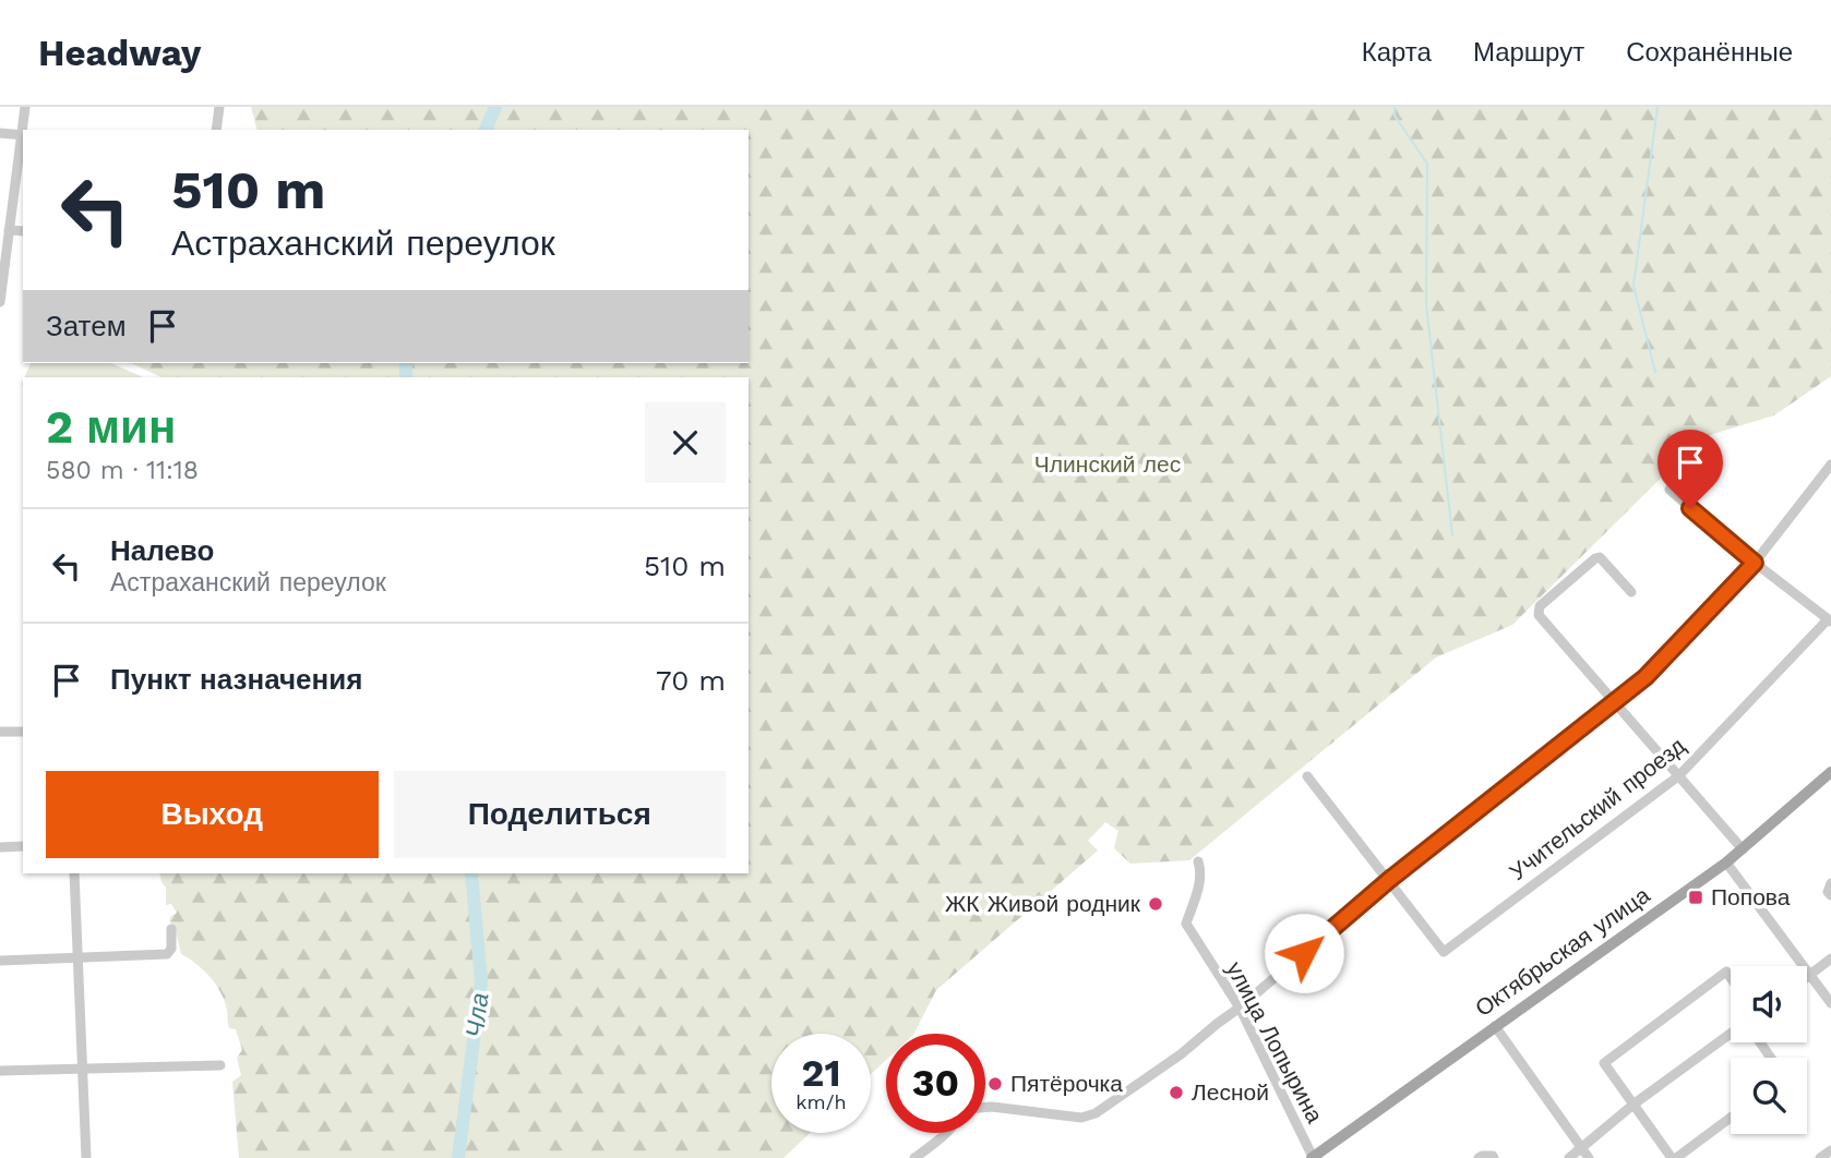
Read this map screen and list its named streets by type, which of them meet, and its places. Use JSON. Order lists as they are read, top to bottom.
{
  "streets": {
    "main road": ["Октябрьская улица"],
    "street": ["Учительский проезд", "улица Лопырина"]
  },
  "crossings": [
    ["Октябрьская улица", "улица Лопырина"]
  ],
  "water": ["Чла"],
  "parks": ["Члинский лес"],
  "places": {
    "transit": ["Попова"],
    "other": ["ЖК Живой родник", "Пятёрочка", "Лесной"]
  },
  "page": {
    "header": "Headway",
    "nav": ["Карта", "Маршрут", "Сохранённые"],
    "turn": ["510 m", "Астраханский переулок"],
    "then": "Затем",
    "heading": ["2 мин", "580 m · 11:18"],
    "list": [
      {
        "name": "Налево",
        "note": "Астраханский переулок",
        "value": "510 m"
      },
      {
        "name": "Пункт назначения",
        "value": "70 m"
      }
    ],
    "buttons": ["Выход", "Поделиться"],
    "speed": "21 km/h",
    "limit": "30"
  }
}
